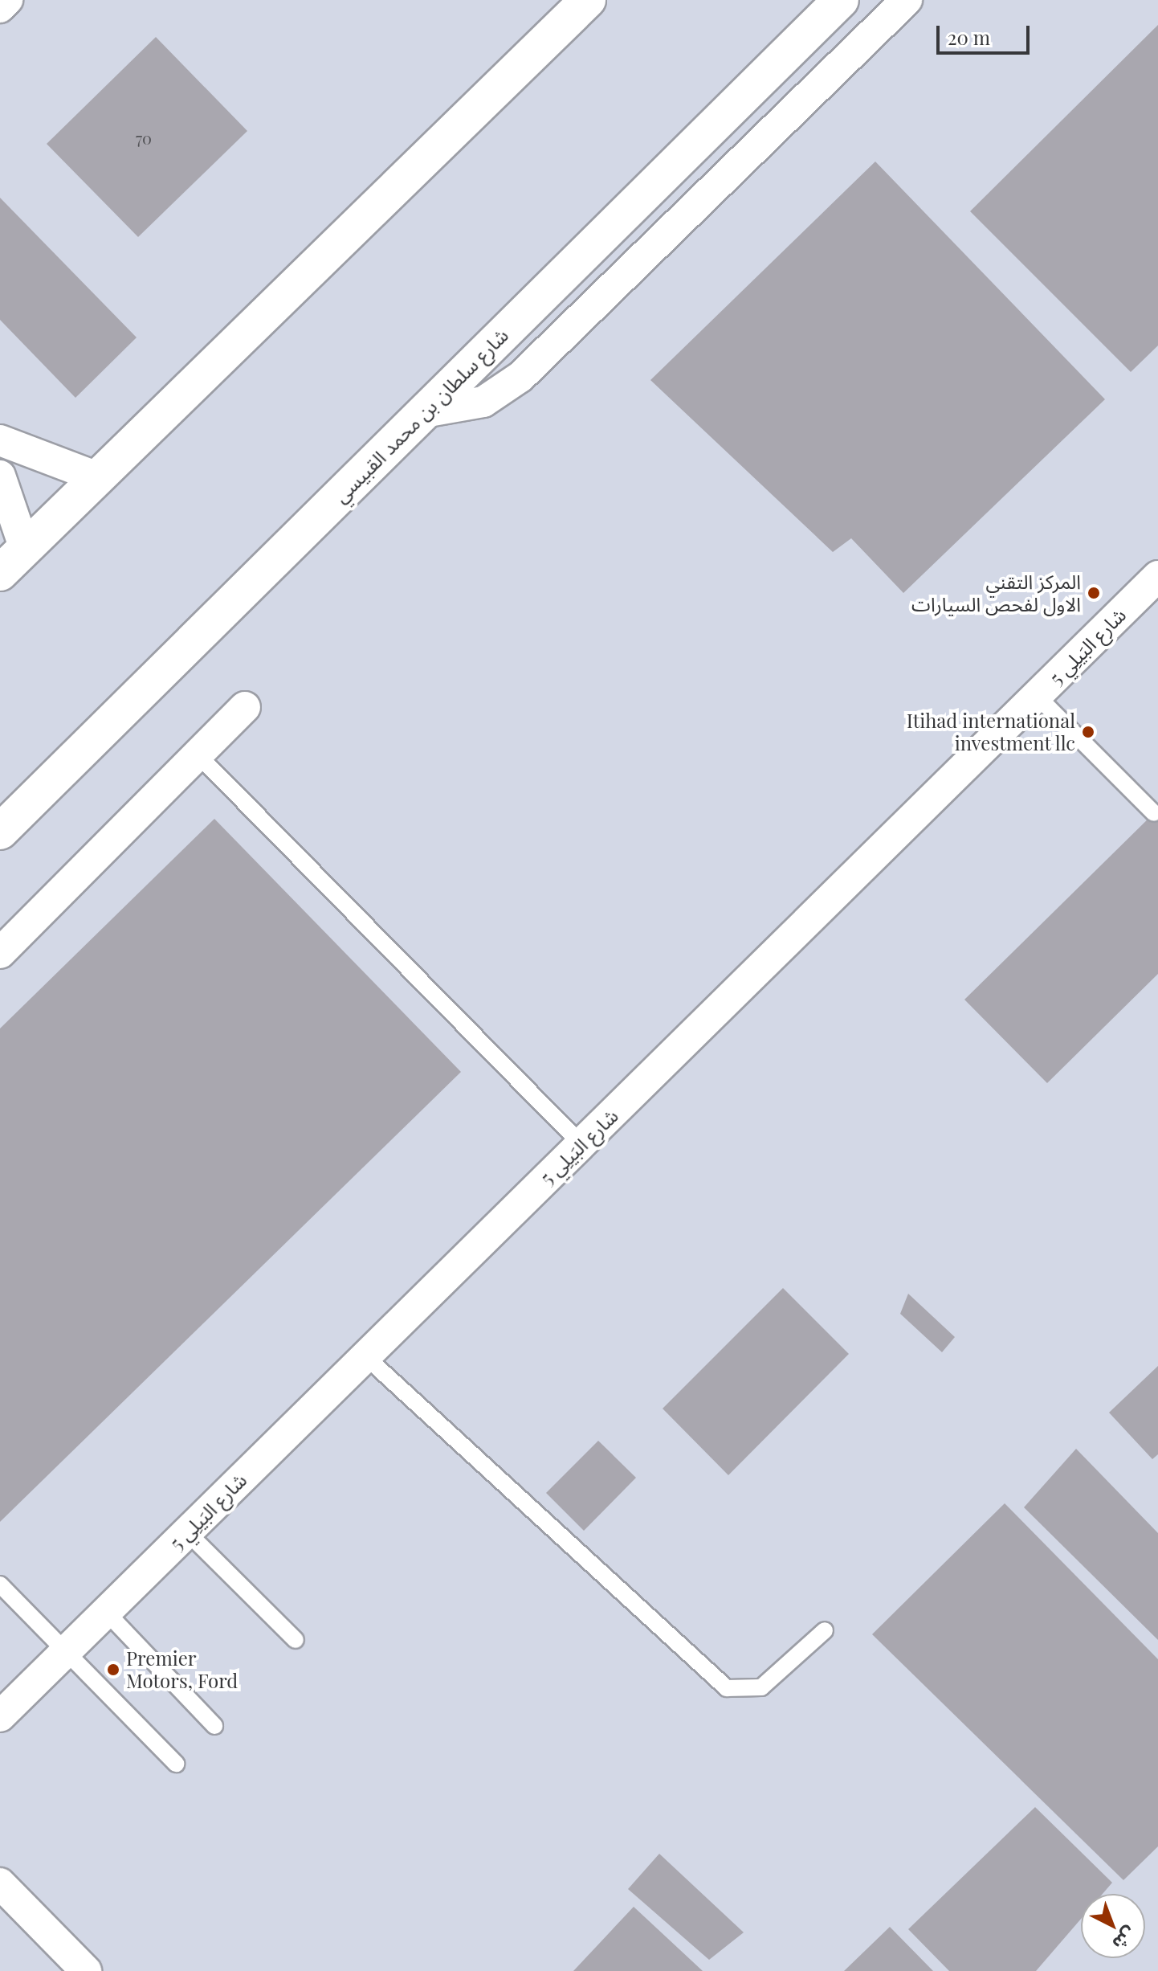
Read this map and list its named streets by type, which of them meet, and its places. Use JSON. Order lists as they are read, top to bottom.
{
  "streets": {
    "main road": ["شارع سلطان بن محمد القبيسي"],
    "street": ["شارع البَيلِي 5"]
  },
  "places": ["المركز التقني الاول لفحص السيارات", "Itihad international investment llc", "Premier Motors, Ford"],
  "house_numbers": ["70"],
  "scale_bar": "20 m",
  "north": "bottom right"
}
